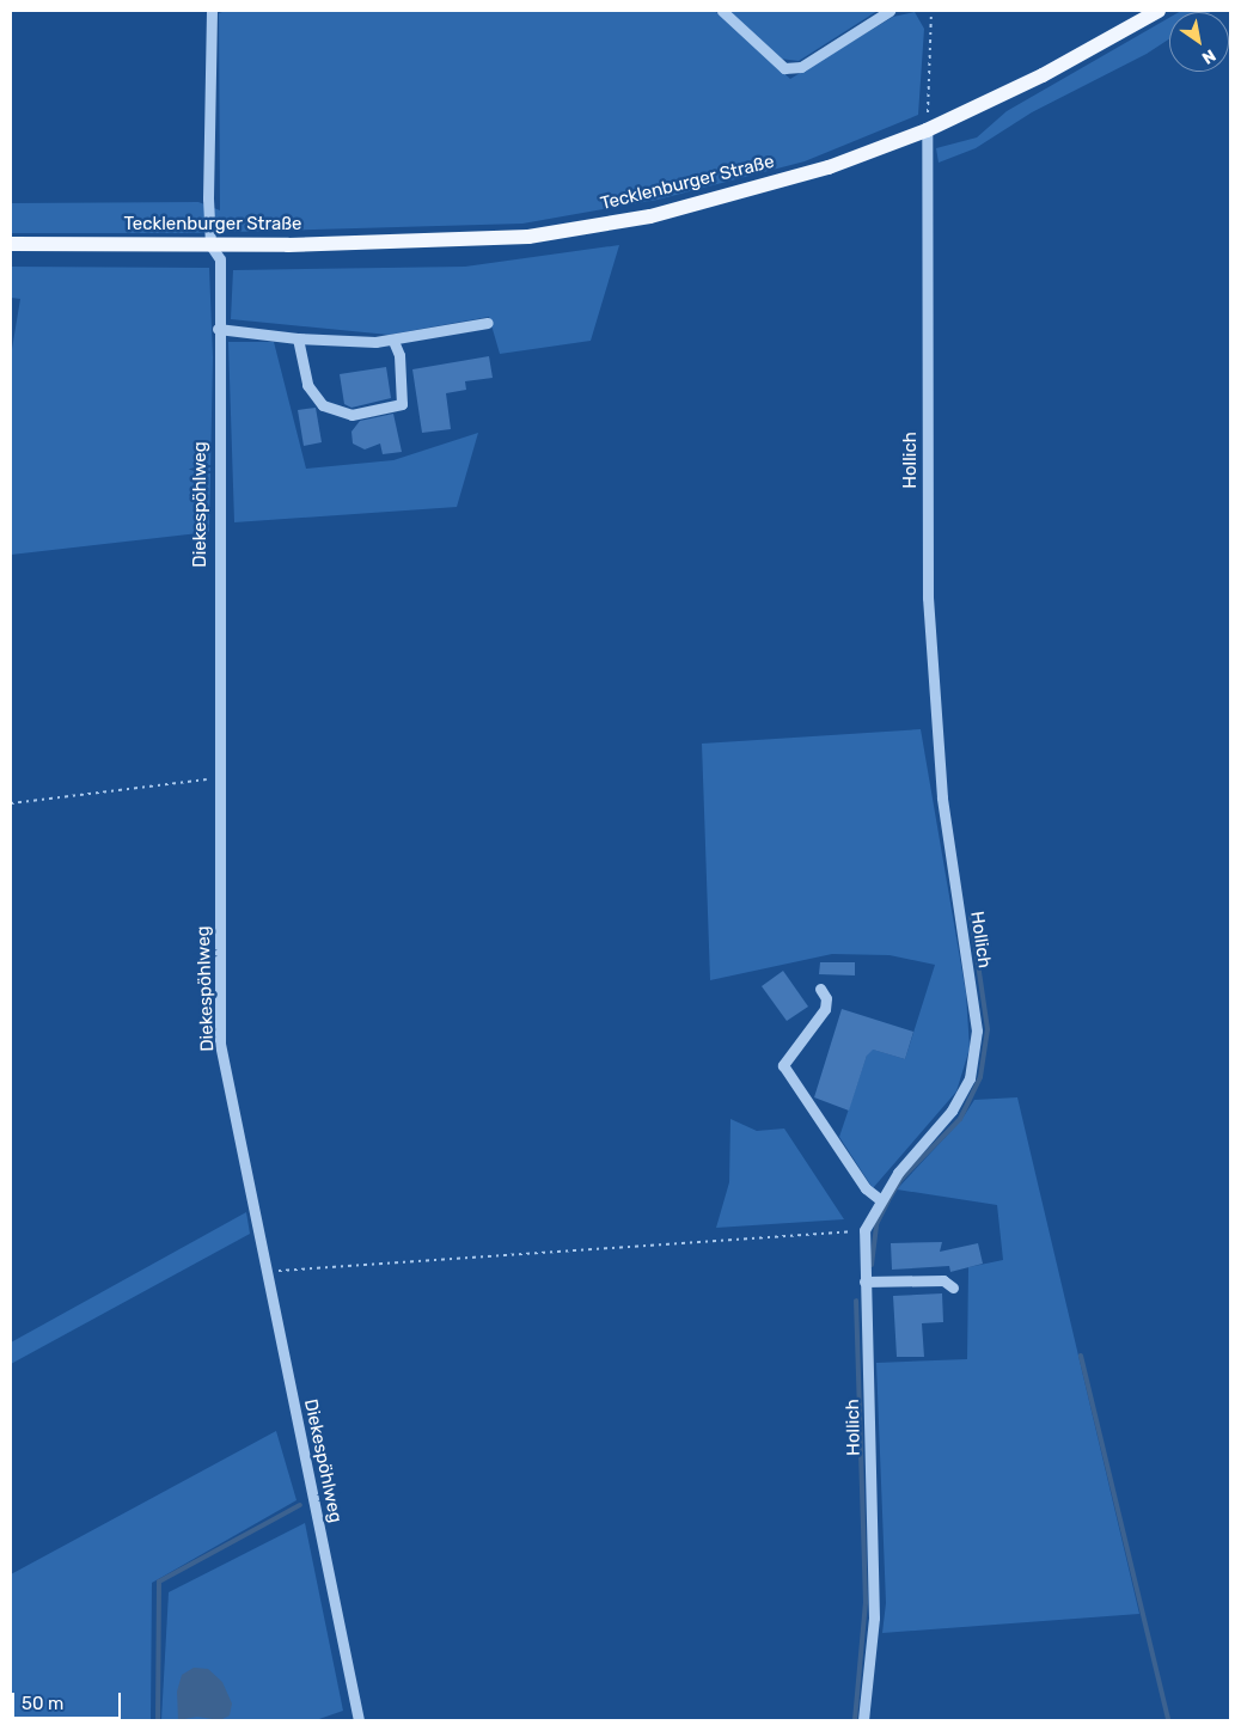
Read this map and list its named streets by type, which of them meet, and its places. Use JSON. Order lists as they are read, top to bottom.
{
  "streets": {
    "main road": ["Tecklenburger Straße"],
    "street": ["Hollich", "Diekespöhlweg"]
  },
  "crossings": [
    ["Tecklenburger Straße", "Hollich"],
    ["Tecklenburger Straße", "Diekespöhlweg"]
  ],
  "scale_bar": "50 m",
  "north": "bottom right"
}
